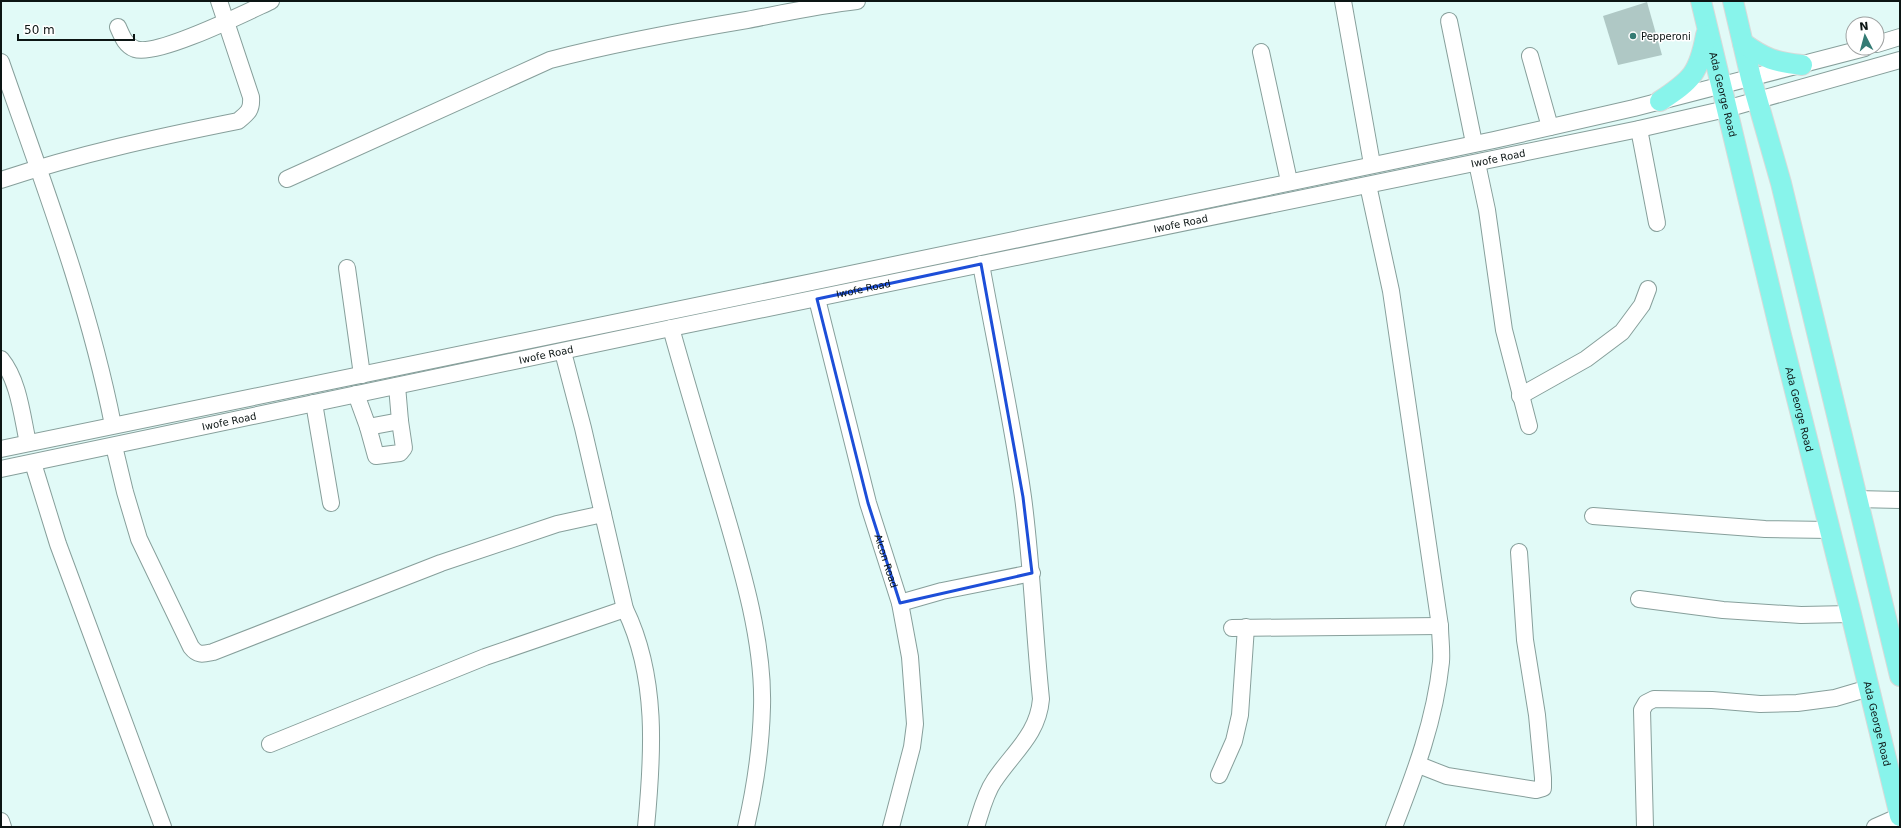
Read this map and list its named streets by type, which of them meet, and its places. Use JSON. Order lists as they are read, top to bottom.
{
  "streets": {
    "main road": ["Ada George Road"],
    "street": ["Iwofe Road", "Alcon Road"]
  },
  "crossings": [
    ["Ada George Road", "Iwofe Road"],
    ["Iwofe Road", "Alcon Road"]
  ],
  "places": ["Pepperoni"],
  "scale_bar": "50 m",
  "north": "top"
}
